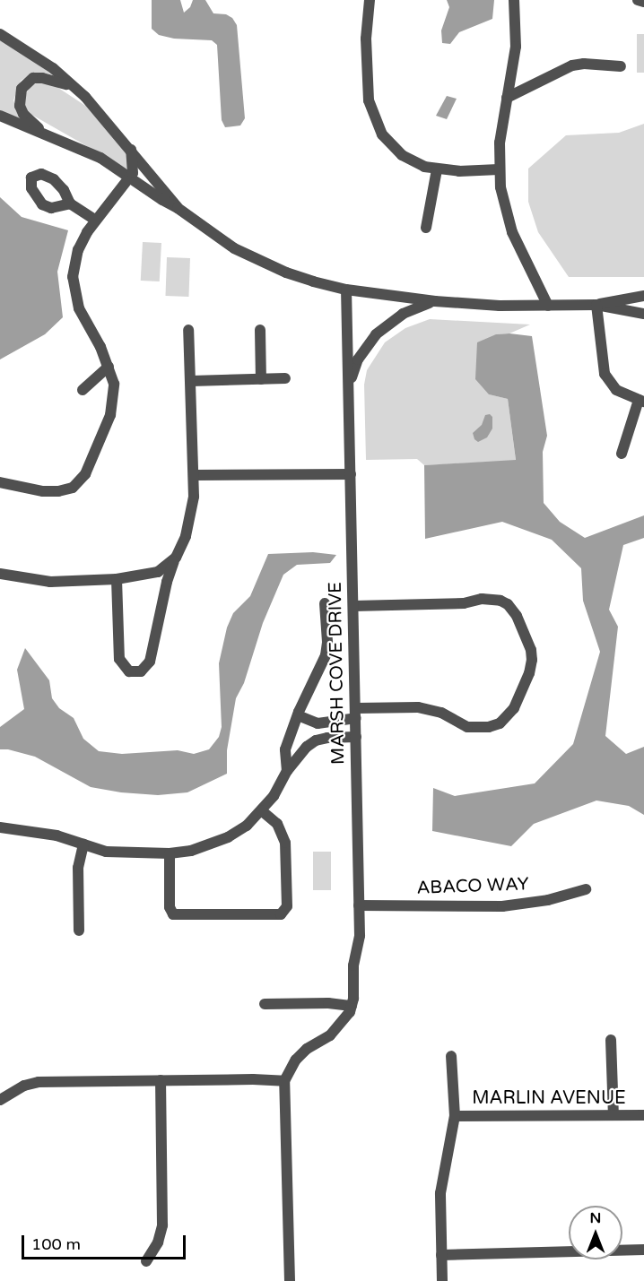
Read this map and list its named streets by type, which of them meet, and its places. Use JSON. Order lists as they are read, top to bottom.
{
  "streets": {
    "street": ["MARSH COVE DRIVE", "ABACO WAY", "MARLIN AVENUE"]
  },
  "crossings": [
    ["MARSH COVE DRIVE", "ABACO WAY"]
  ],
  "scale_bar": "100 m",
  "north": "top"
}
